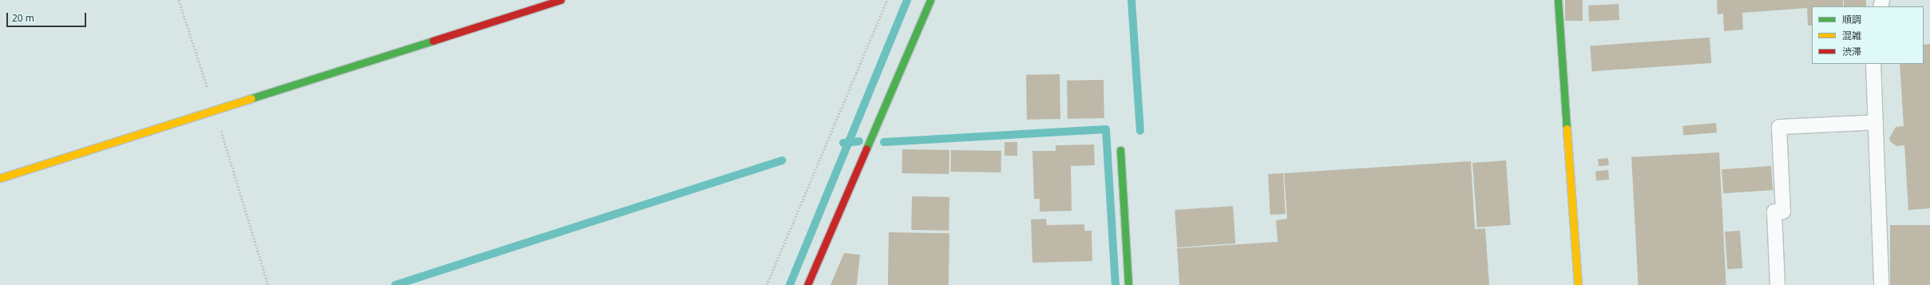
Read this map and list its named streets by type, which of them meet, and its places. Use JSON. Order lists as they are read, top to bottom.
{
  "legend": ["順調", "混雑", "渋滞"],
  "scale_bar": "20 m"
}
